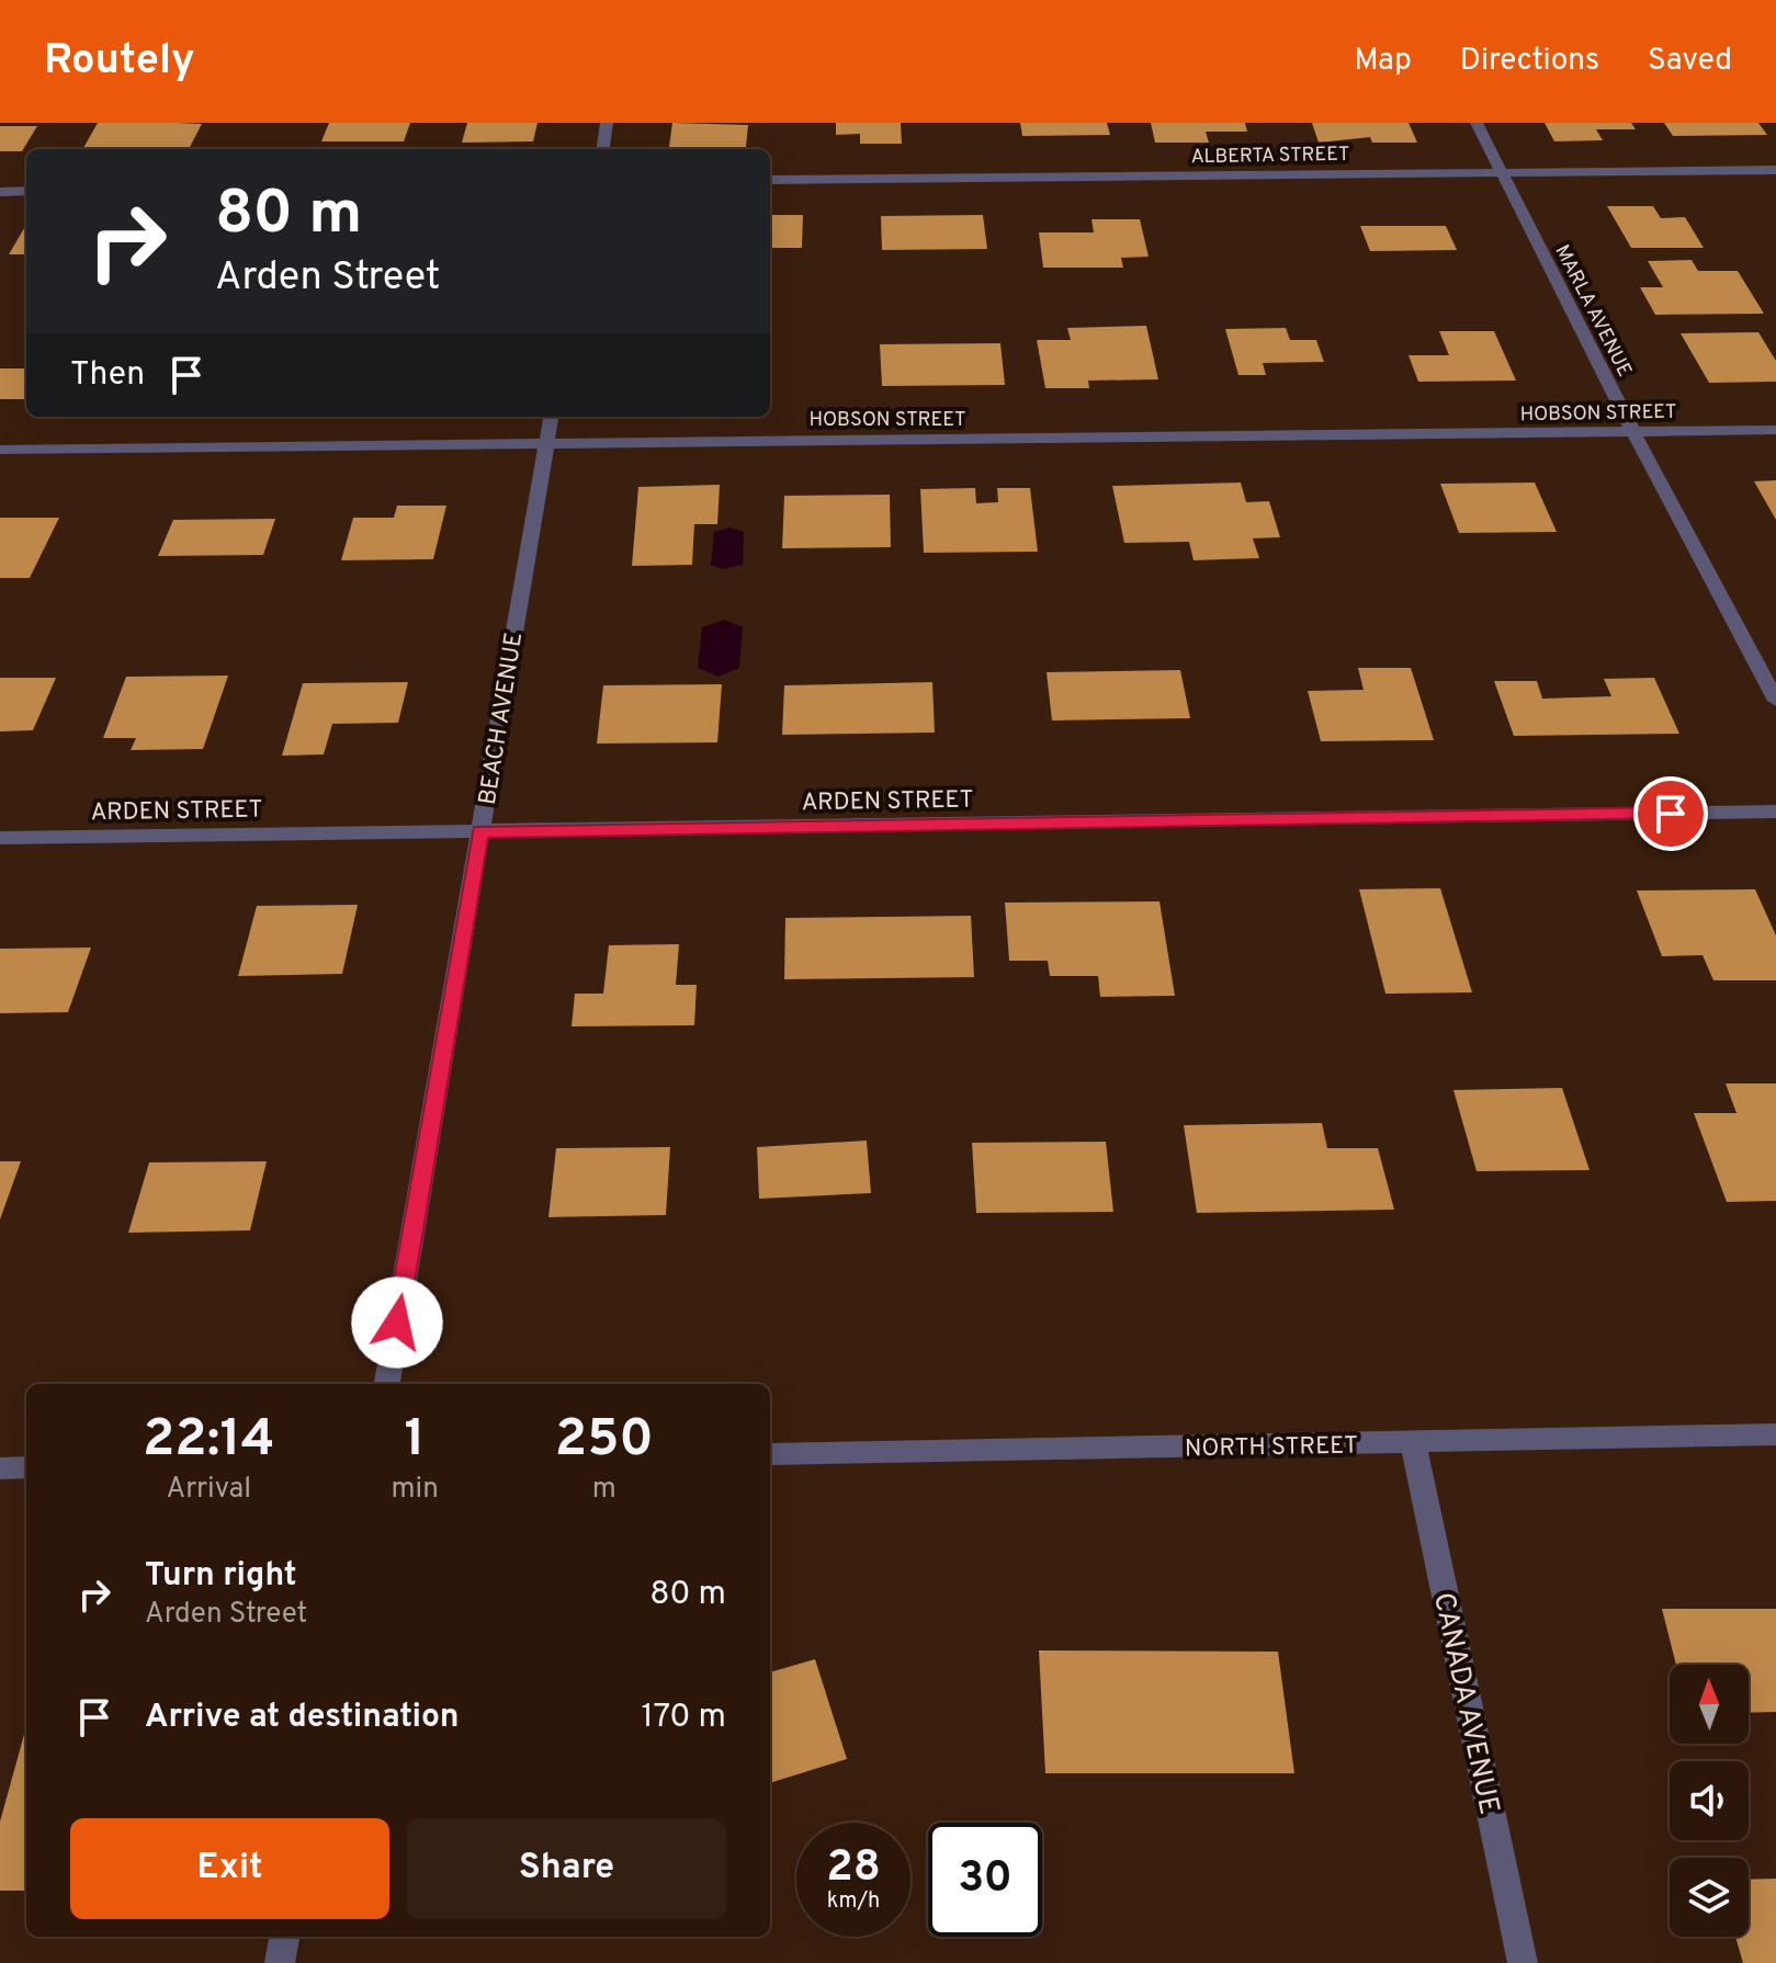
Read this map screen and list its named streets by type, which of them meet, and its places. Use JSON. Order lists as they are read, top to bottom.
{
  "streets": {
    "street": [
      "ALBERTA STREET",
      "MARLA AVENUE",
      "HOBSON STREET",
      "BEACH AVENUE",
      "ARDEN STREET",
      "NORTH STREET",
      "CANADA AVENUE"
    ]
  },
  "crossings": [
    ["ALBERTA STREET", "MARLA AVENUE"],
    ["MARLA AVENUE", "HOBSON STREET"],
    ["HOBSON STREET", "BEACH AVENUE"],
    ["BEACH AVENUE", "ARDEN STREET"],
    ["NORTH STREET", "CANADA AVENUE"]
  ],
  "north": "top",
  "page": {
    "header": "Routely",
    "nav": ["Map", "Directions", "Saved"],
    "turn": ["80 m", "Arden Street"],
    "then": "Then",
    "eta": [
      "22:14",
      "Arrival",
      "1",
      "min",
      "250",
      "m"
    ],
    "list": [
      {
        "name": "Turn right",
        "note": "Arden Street",
        "value": "80 m"
      },
      {
        "name": "Arrive at destination",
        "value": "170 m"
      }
    ],
    "buttons": ["Exit", "Share"],
    "speed": "28 km/h",
    "limit": "30"
  }
}
